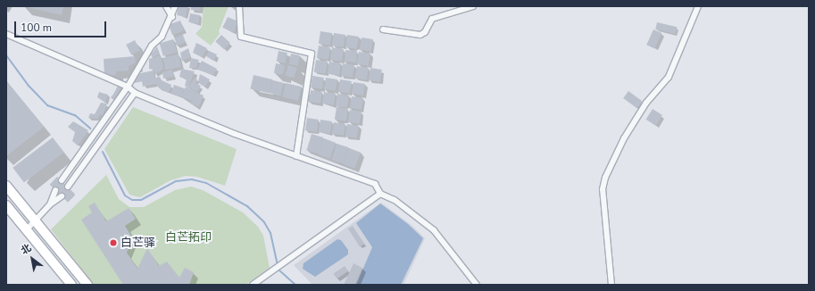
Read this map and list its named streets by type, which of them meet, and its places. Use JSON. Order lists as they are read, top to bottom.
{
  "parks": ["白芒拓印"],
  "places": ["白芒驿"],
  "scale_bar": "100 m",
  "north": "top left"
}
